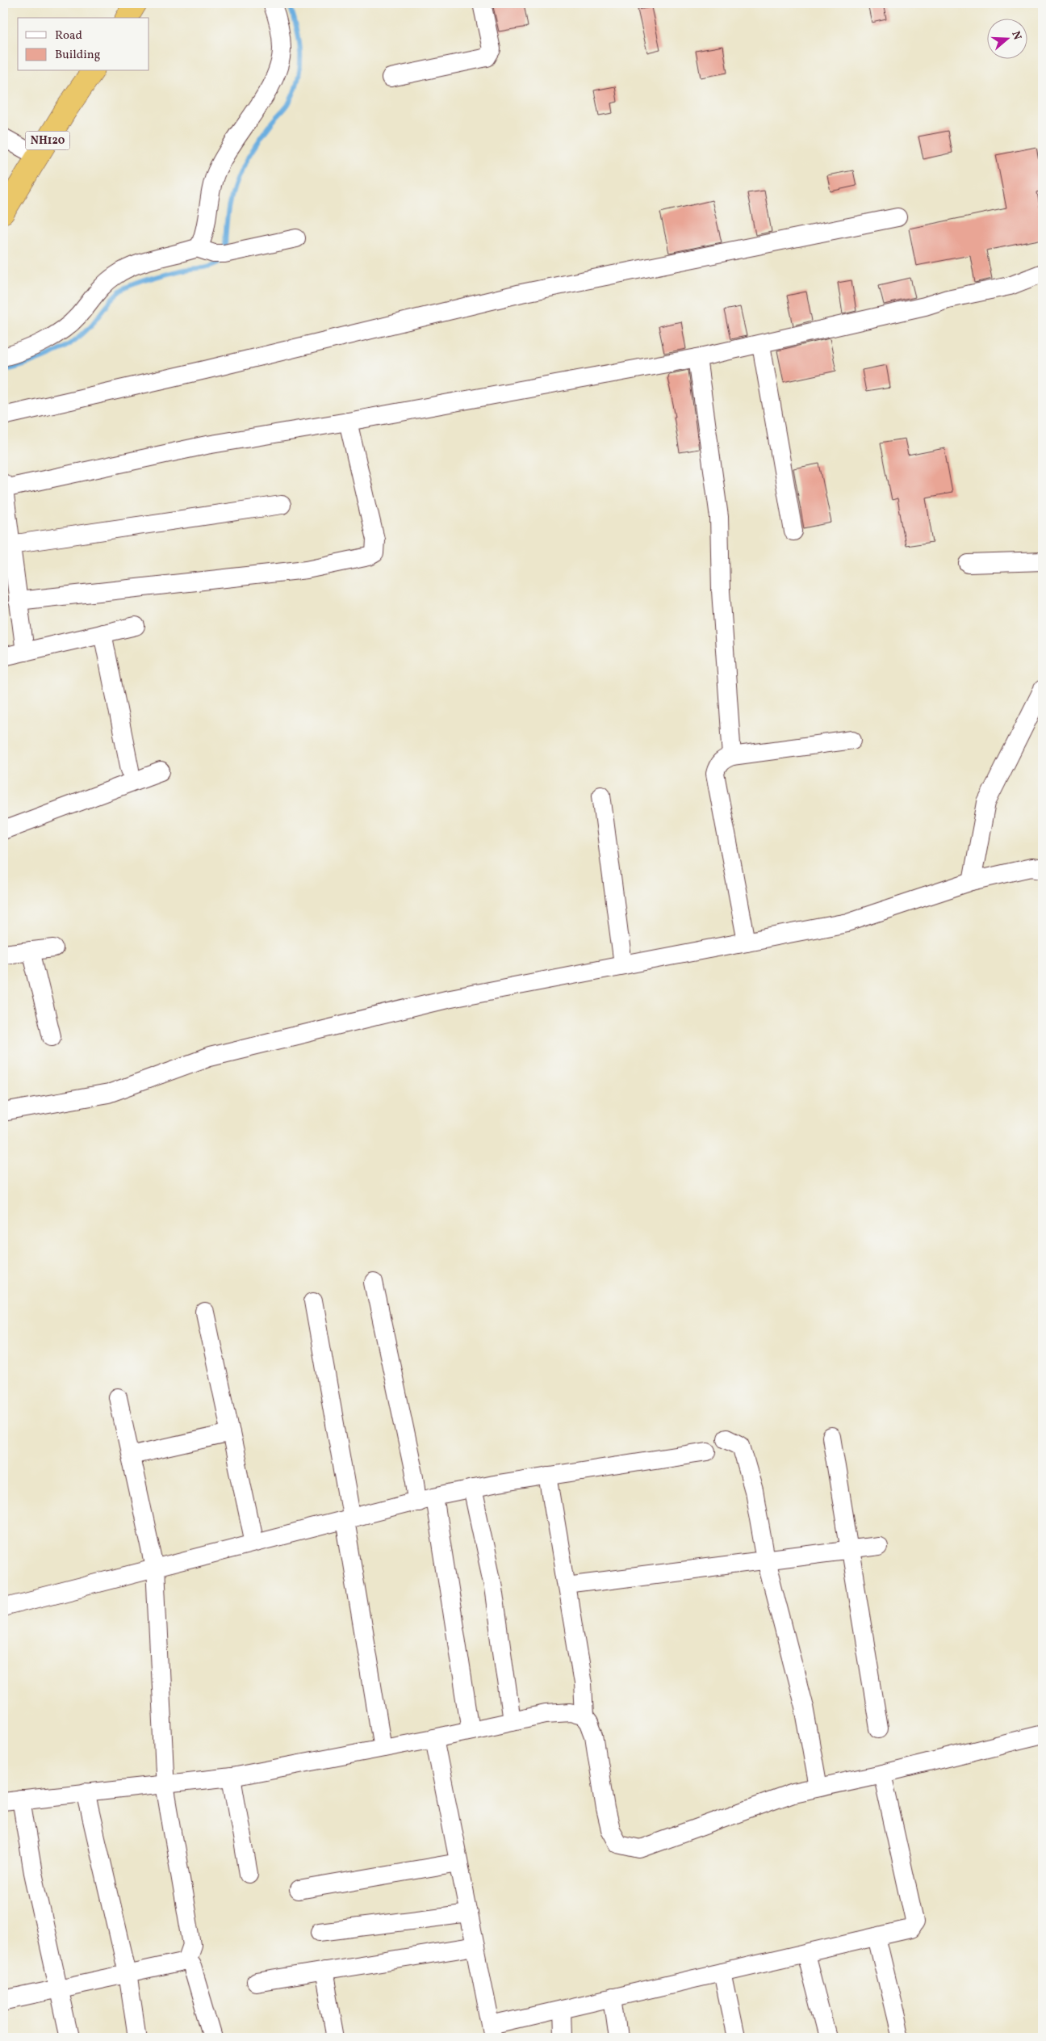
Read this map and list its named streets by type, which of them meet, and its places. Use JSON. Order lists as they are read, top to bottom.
{
  "streets": {
    "highway": ["NH120"]
  },
  "legend": ["Road", "Building"],
  "north": "right"
}
